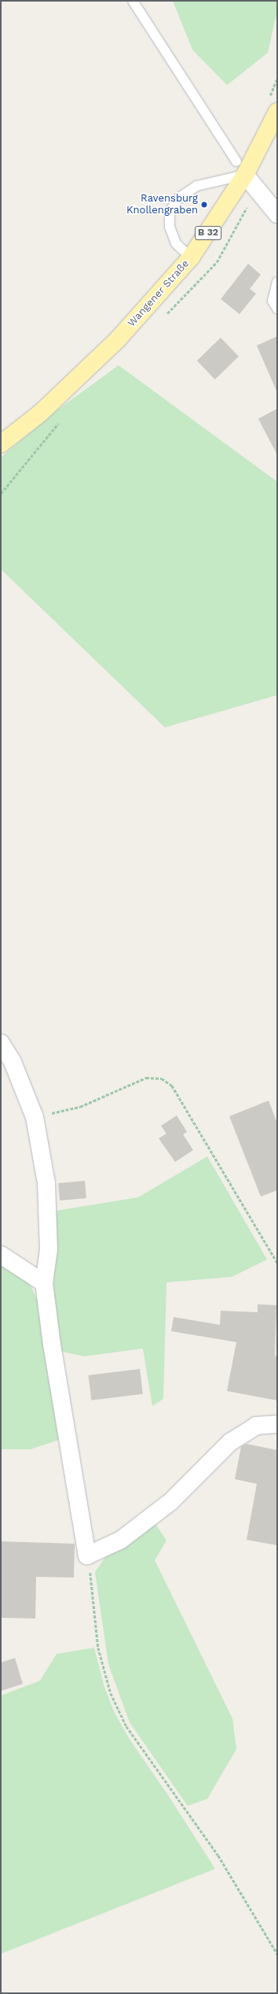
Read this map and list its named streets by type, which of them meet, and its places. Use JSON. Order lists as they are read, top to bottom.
{
  "streets": {
    "main road": ["B 32", "Wangener Straße"]
  },
  "places": ["Ravensburg Knollengraben"]
}
